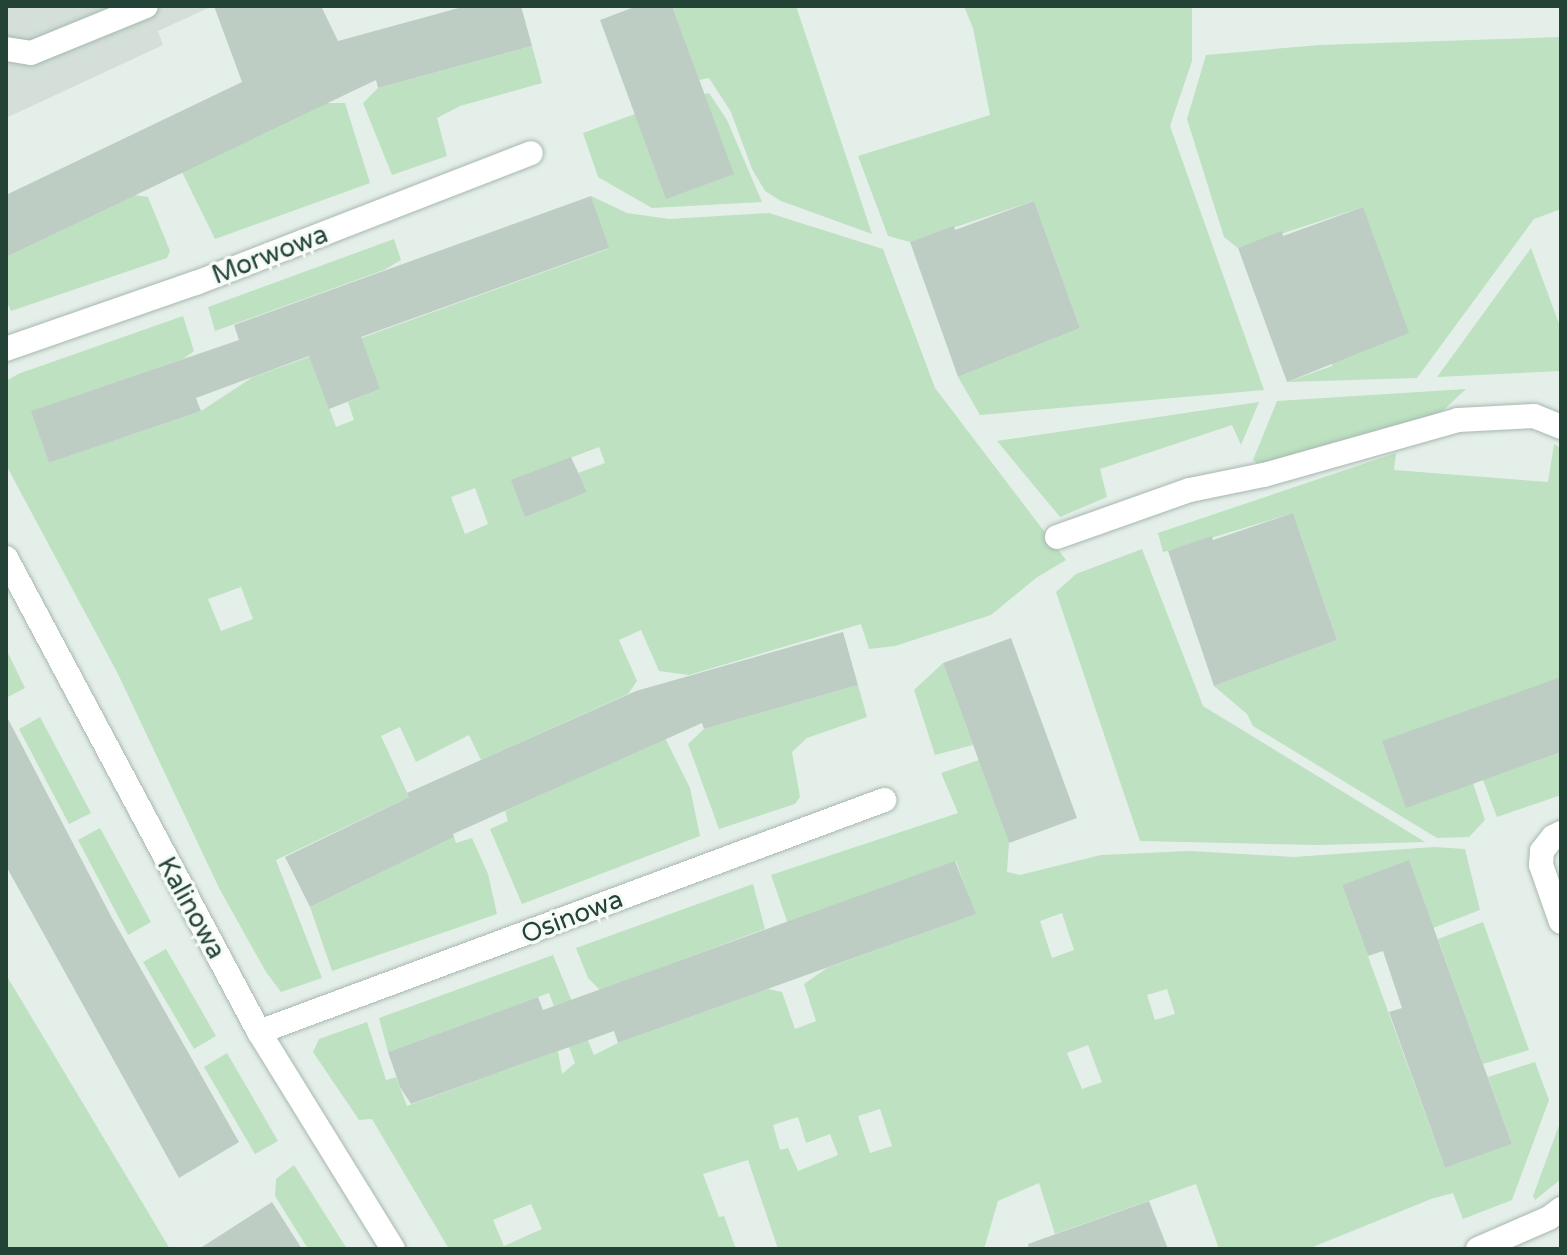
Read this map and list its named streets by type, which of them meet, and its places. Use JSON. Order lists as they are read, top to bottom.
{
  "streets": {
    "street": ["Morwowa", "Kalinowa", "Osinowa"]
  },
  "crossings": [
    ["Kalinowa", "Osinowa"]
  ]
}
